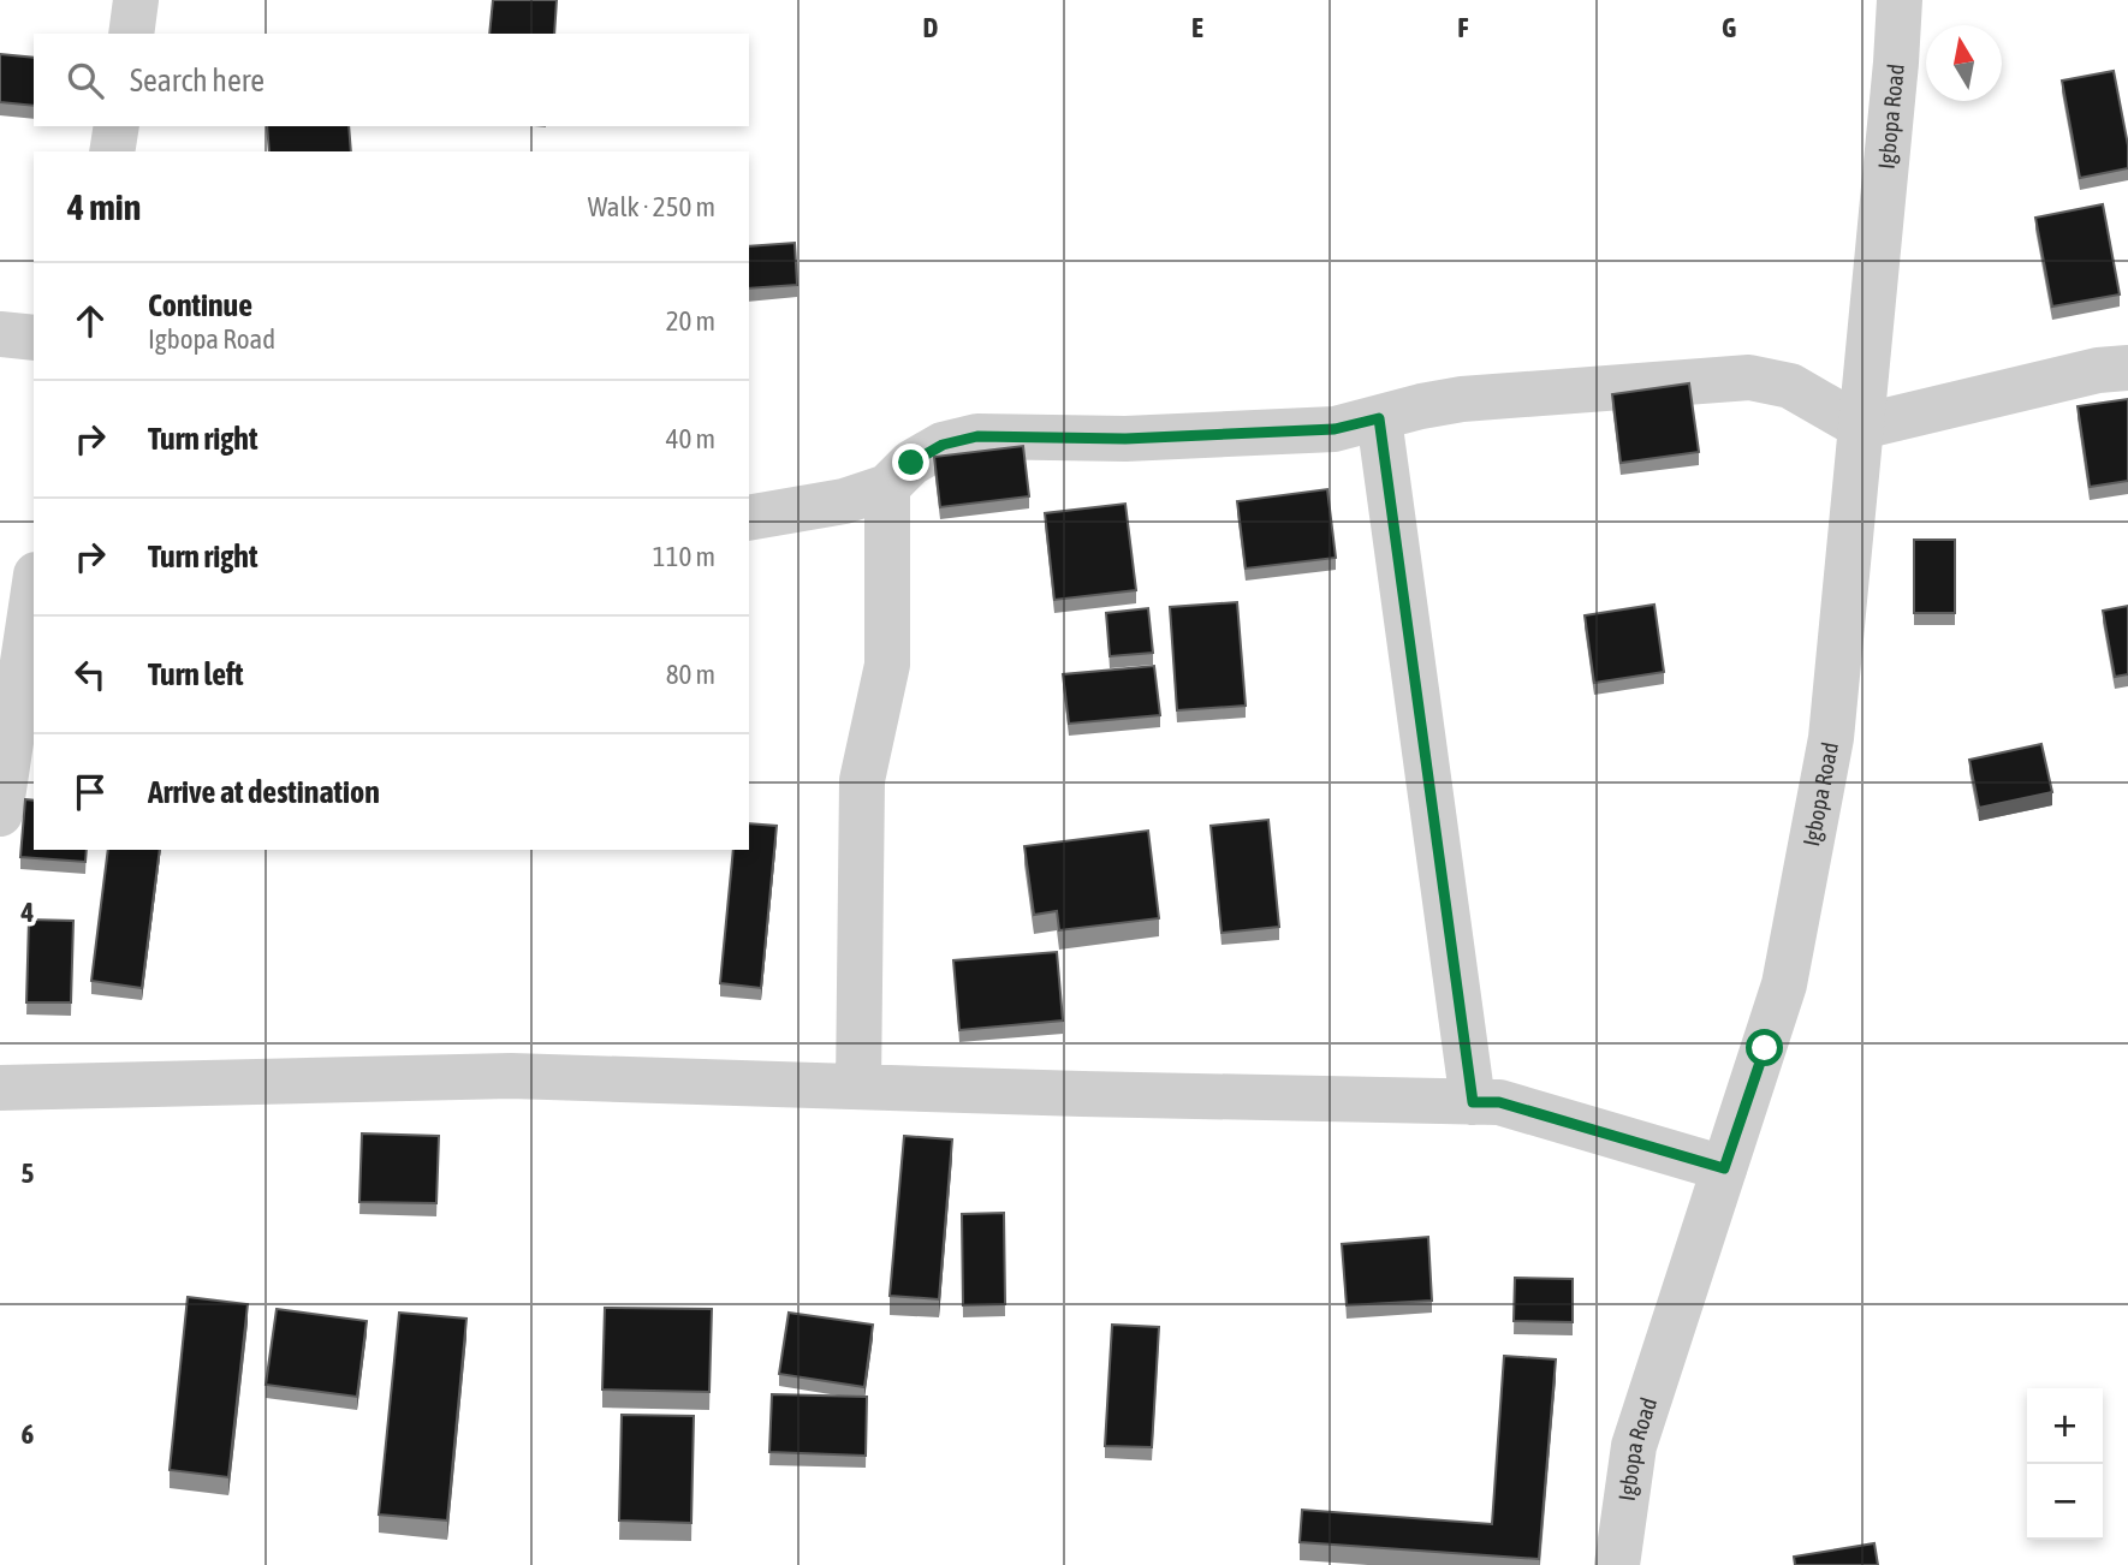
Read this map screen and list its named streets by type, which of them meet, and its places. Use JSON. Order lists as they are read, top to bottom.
{
  "streets": {
    "street": ["Igbopa Road"]
  },
  "north": "top",
  "page": {
    "search": "Search here",
    "heading": ["4 min", "Walk · 250 m"],
    "list": [
      ["Continue", "Igbopa Road", "20 m"],
      ["Turn right", "40 m"],
      ["Turn right", "110 m"],
      ["Turn left", "80 m"],
      "Arrive at destination"
    ],
    "map_buttons": ["+", "−"]
  },
  "grid": {
    "columns": [
      "D",
      "E",
      "F",
      "G"
    ],
    "rows": ["4", "5", "6"]
  }
}
